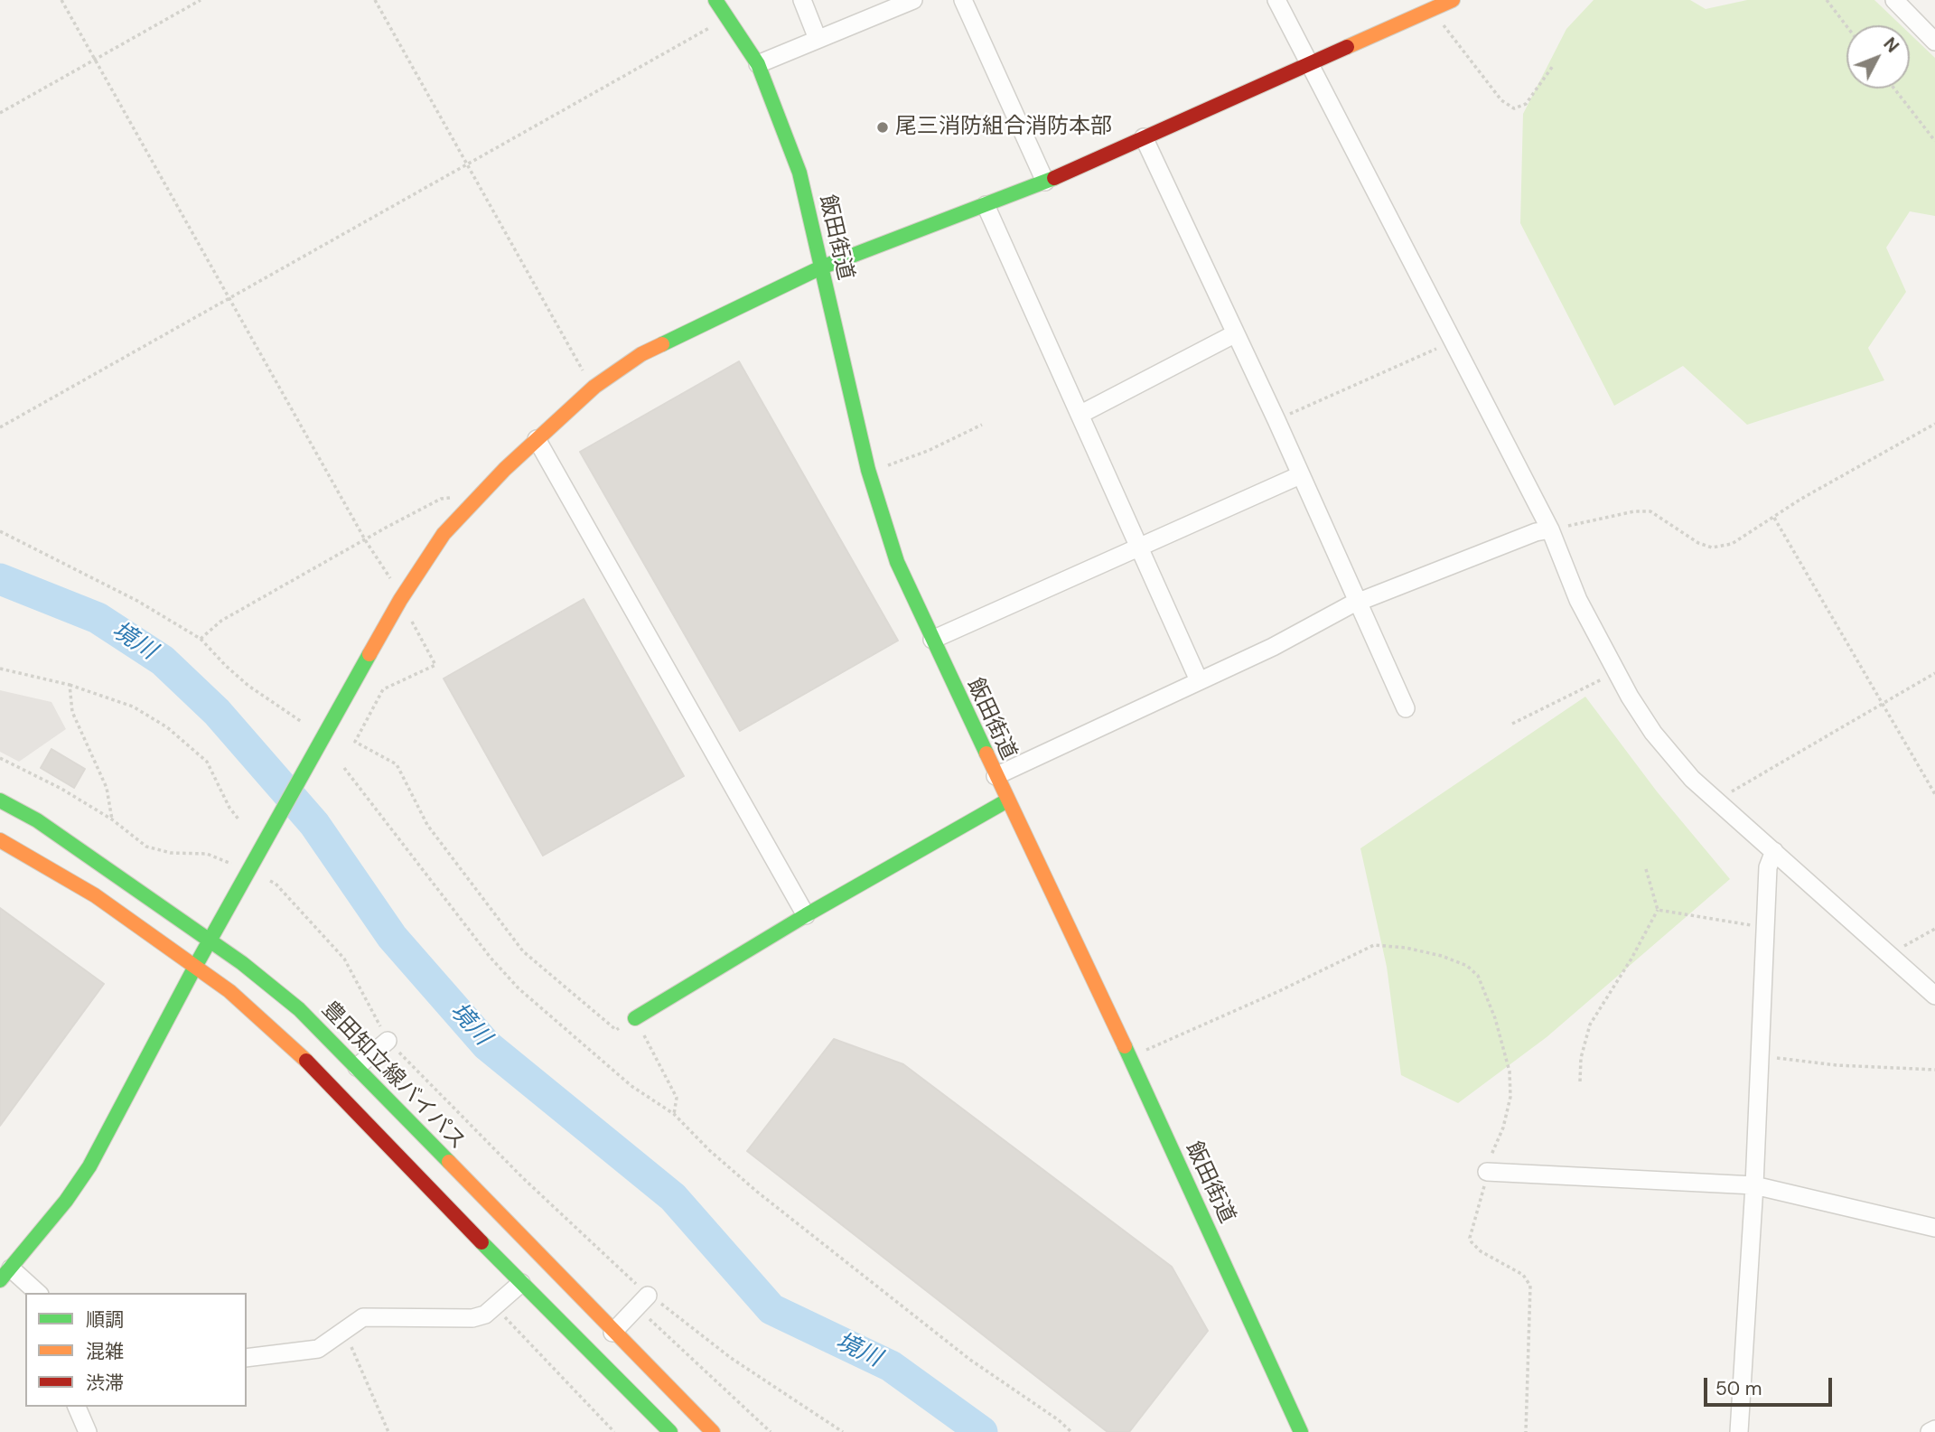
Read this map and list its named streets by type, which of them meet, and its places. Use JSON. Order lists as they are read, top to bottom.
{
  "streets": {
    "main road": ["飯田街道", "豊田知立線バイパス"]
  },
  "water": ["境川"],
  "places": ["尾三消防組合消防本部"],
  "legend": ["順調", "混雑", "渋滞"],
  "scale_bar": "50 m",
  "north": "top right"
}
